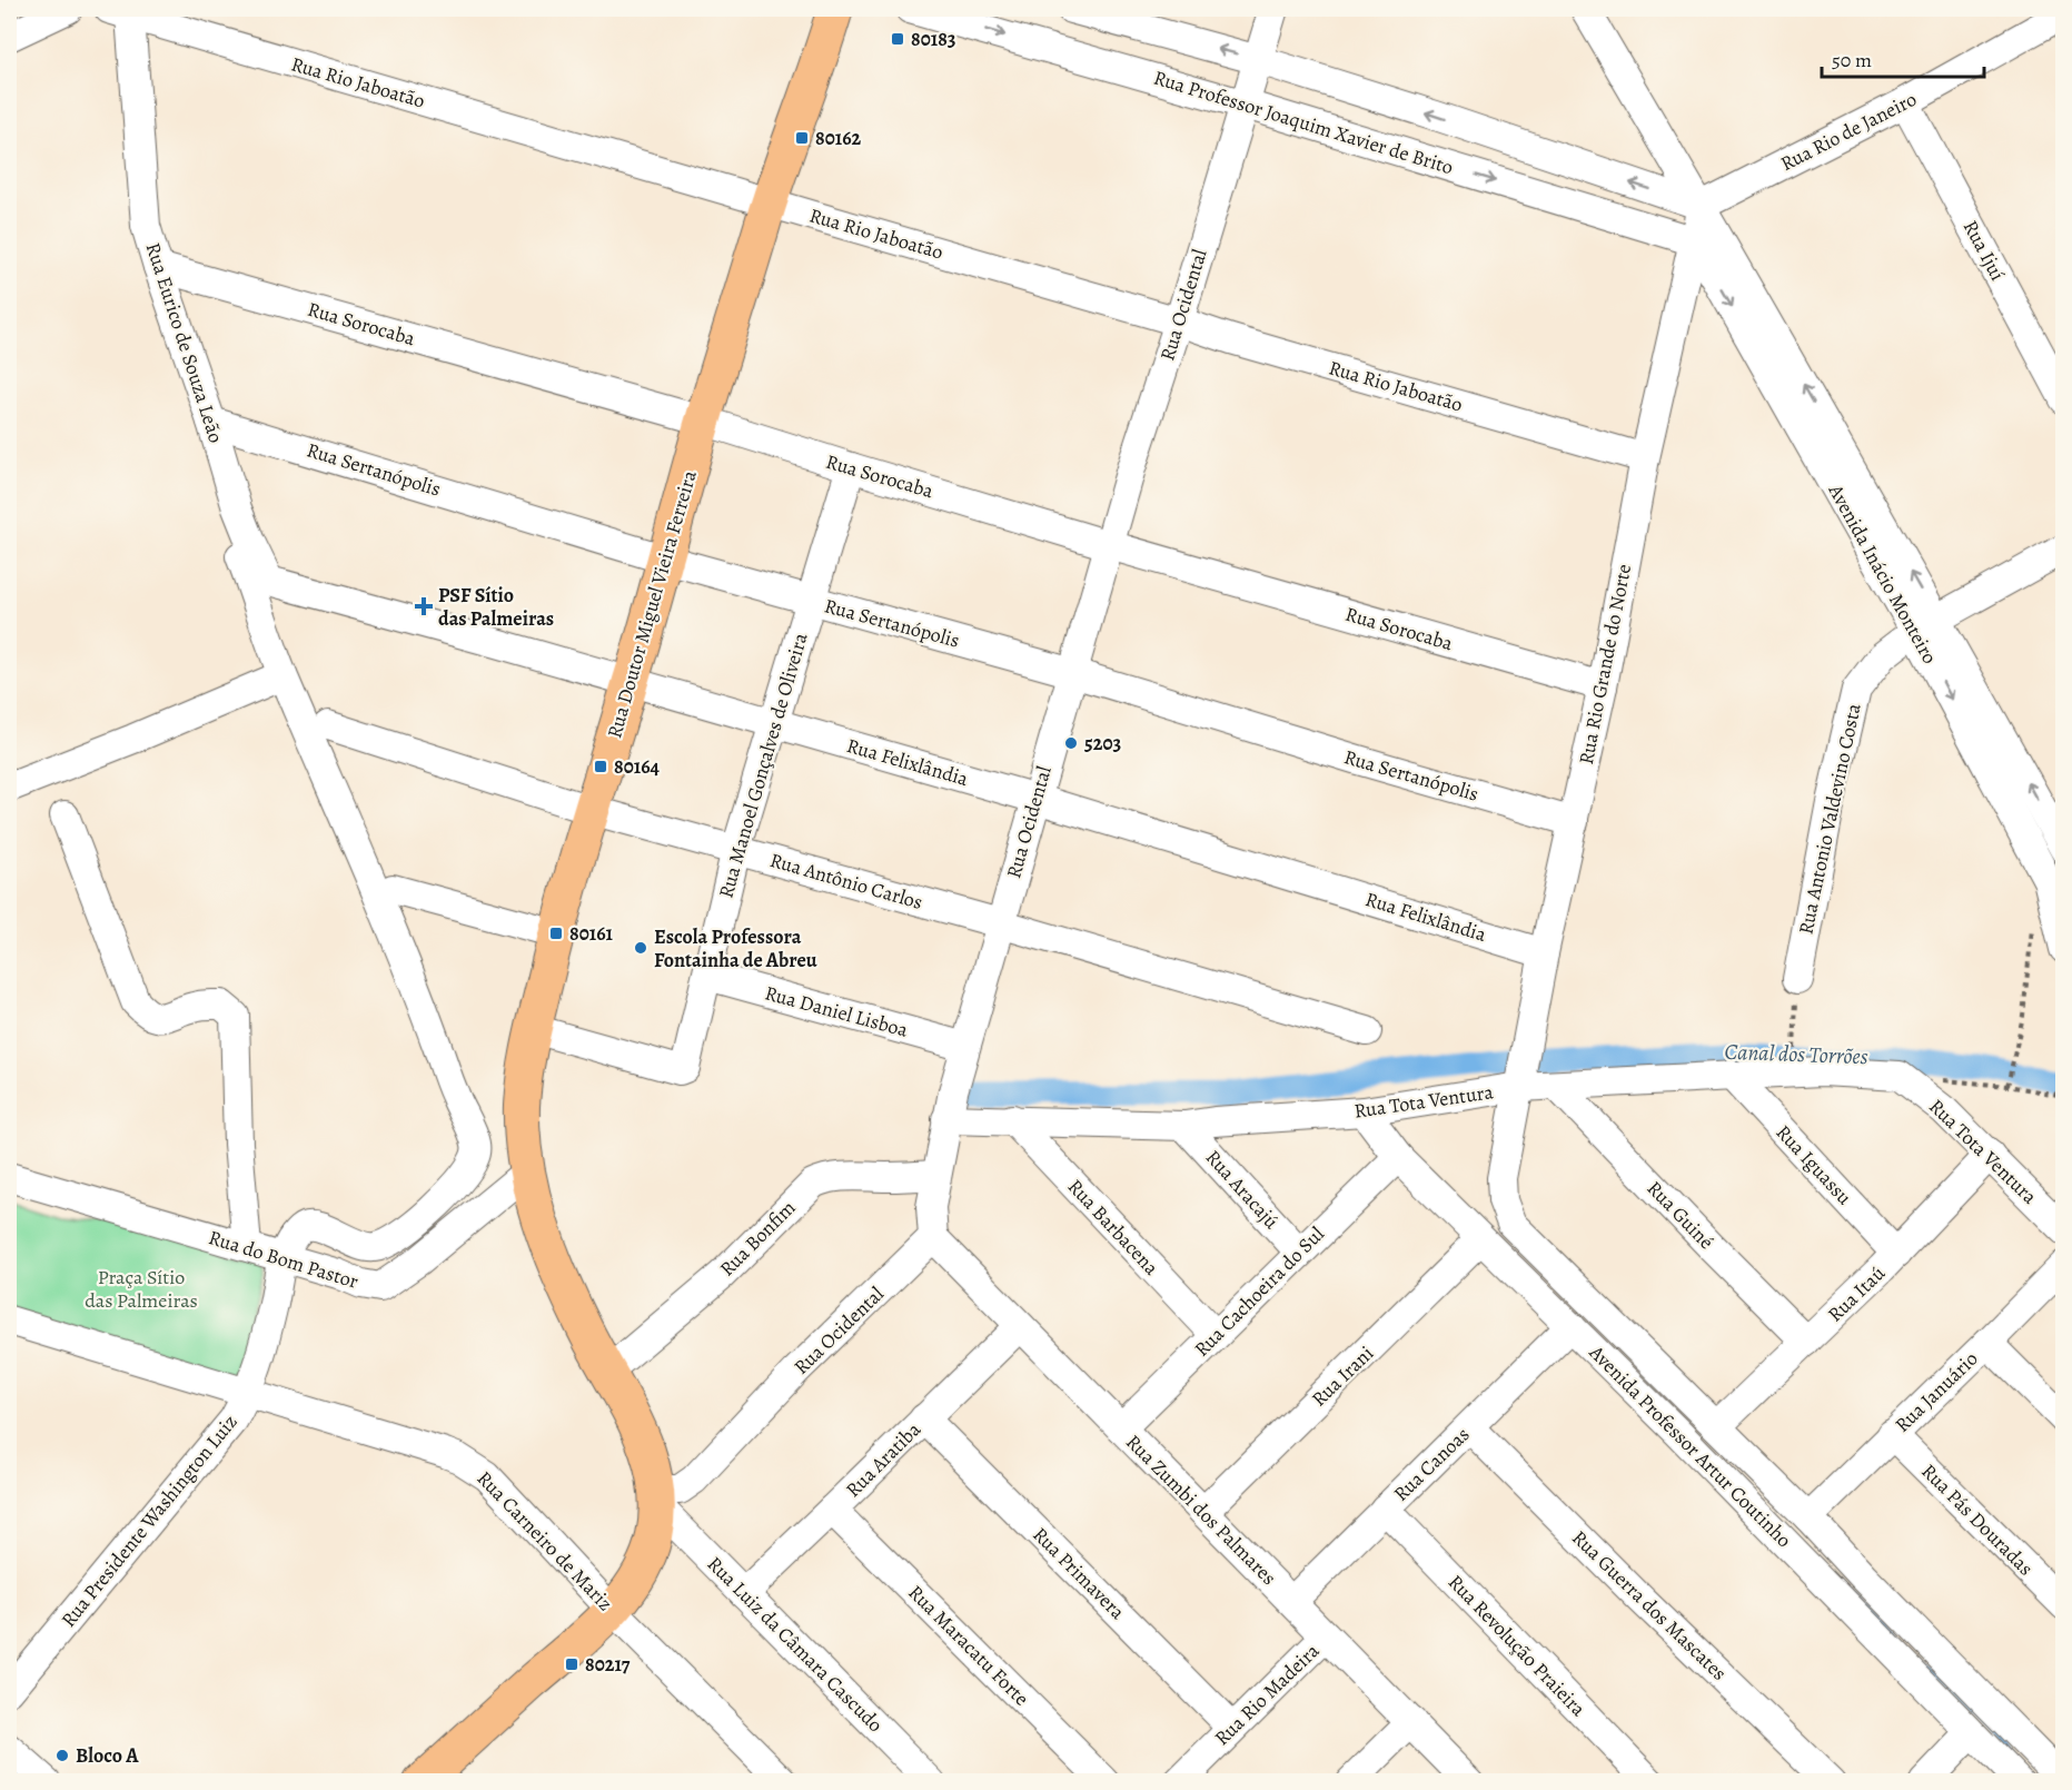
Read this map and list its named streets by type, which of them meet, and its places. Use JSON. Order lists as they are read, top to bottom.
{
  "streets": {
    "main road": ["Rua Doutor Miguel Vieira Ferreira"],
    "street": [
      "Rua Rio Jaboatão",
      "Rua Professor Joaquim Xavier de Brito",
      "Rua Rio de Janeiro",
      "Rua Ijuí",
      "Rua Ocidental",
      "Rua Sorocaba",
      "Rua Eurico de Souza Leão",
      "Rua Sertanópolis",
      "Avenida Inácio Monteiro",
      "Rua Rio Grande do Norte",
      "Rua Felixlândia",
      "Rua Manoel Gonçalves de Oliveira",
      "Rua Antonio Valdevino Costa",
      "Rua Antônio Carlos",
      "Rua Daniel Lisboa",
      "Rua Tota Ventura",
      "Rua Iguassu",
      "Rua Aracajú",
      "Rua Guiné",
      "Rua Barbacena",
      "Rua Bonfim",
      "Rua do Bom Pastor",
      "Rua Cachoeira do Sul",
      "Rua Itaú",
      "Rua Irani",
      "Rua Januário",
      "Avenida Professor Artur Coutinho",
      "Rua Aratiba",
      "Rua Canoas",
      "Rua Zumbi dos Palmares",
      "Rua Pás Douradas",
      "Rua Presidente Washington Luiz",
      "Rua Carneiro de Mariz",
      "Rua Primavera",
      "Rua Guerra dos Mascates",
      "Rua Luiz da Câmara Cascudo",
      "Rua Maracatu Forte",
      "Rua Revolução Praieira",
      "Rua Rio Madeira"
    ]
  },
  "crossings": [
    ["Rua Rio Jaboatão", "Rua Ocidental"],
    ["Rua Rio Jaboatão", "Rua Eurico de Souza Leão"],
    ["Rua Rio Jaboatão", "Rua Doutor Miguel Vieira Ferreira"],
    ["Rua Rio Jaboatão", "Rua Rio Grande do Norte"],
    ["Rua Professor Joaquim Xavier de Brito", "Rua Ocidental"],
    ["Rua Professor Joaquim Xavier de Brito", "Avenida Inácio Monteiro"],
    ["Rua Professor Joaquim Xavier de Brito", "Rua Rio Grande do Norte"],
    ["Rua Rio de Janeiro", "Rua Ijuí"],
    ["Rua Rio de Janeiro", "Avenida Inácio Monteiro"],
    ["Rua Ocidental", "Rua Sorocaba"],
    ["Rua Ocidental", "Rua Sertanópolis"],
    ["Rua Ocidental", "Rua Doutor Miguel Vieira Ferreira"],
    ["Rua Ocidental", "Rua Felixlândia"],
    ["Rua Ocidental", "Rua Antônio Carlos"],
    ["Rua Ocidental", "Rua Daniel Lisboa"],
    ["Rua Ocidental", "Rua Tota Ventura"],
    ["Rua Ocidental", "Rua Bonfim"],
    ["Rua Ocidental", "Rua Zumbi dos Palmares"],
    ["Rua Ocidental", "Rua Luiz da Câmara Cascudo"],
    ["Rua Sorocaba", "Rua Eurico de Souza Leão"],
    ["Rua Sorocaba", "Rua Doutor Miguel Vieira Ferreira"],
    ["Rua Sorocaba", "Rua Rio Grande do Norte"],
    ["Rua Sorocaba", "Rua Manoel Gonçalves de Oliveira"],
    ["Rua Eurico de Souza Leão", "Rua Sertanópolis"],
    ["Rua Eurico de Souza Leão", "Rua Felixlândia"],
    ["Rua Sertanópolis", "Rua Doutor Miguel Vieira Ferreira"],
    ["Rua Sertanópolis", "Rua Rio Grande do Norte"],
    ["Rua Sertanópolis", "Rua Manoel Gonçalves de Oliveira"],
    ["Avenida Inácio Monteiro", "Rua Rio Grande do Norte"],
    ["Avenida Inácio Monteiro", "Rua Antonio Valdevino Costa"],
    ["Rua Doutor Miguel Vieira Ferreira", "Rua Felixlândia"],
    ["Rua Doutor Miguel Vieira Ferreira", "Rua Manoel Gonçalves de Oliveira"],
    ["Rua Doutor Miguel Vieira Ferreira", "Rua Antônio Carlos"],
    ["Rua Doutor Miguel Vieira Ferreira", "Rua Bonfim"],
    ["Rua Doutor Miguel Vieira Ferreira", "Rua do Bom Pastor"],
    ["Rua Doutor Miguel Vieira Ferreira", "Rua Carneiro de Mariz"],
    ["Rua Doutor Miguel Vieira Ferreira", "Rua Luiz da Câmara Cascudo"],
    ["Rua Rio Grande do Norte", "Rua Felixlândia"],
    ["Rua Rio Grande do Norte", "Rua Tota Ventura"],
    ["Rua Rio Grande do Norte", "Avenida Professor Artur Coutinho"],
    ["Rua Felixlândia", "Rua Manoel Gonçalves de Oliveira"],
    ["Rua Manoel Gonçalves de Oliveira", "Rua Antônio Carlos"],
    ["Rua Manoel Gonçalves de Oliveira", "Rua Daniel Lisboa"],
    ["Rua Tota Ventura", "Rua Iguassu"],
    ["Rua Tota Ventura", "Rua Aracajú"],
    ["Rua Tota Ventura", "Rua Guiné"],
    ["Rua Tota Ventura", "Rua Barbacena"],
    ["Rua Tota Ventura", "Rua Itaú"],
    ["Rua Tota Ventura", "Avenida Professor Artur Coutinho"],
    ["Rua Iguassu", "Rua Itaú"],
    ["Rua Aracajú", "Rua Cachoeira do Sul"],
    ["Rua Guiné", "Rua Itaú"],
    ["Rua Barbacena", "Rua Cachoeira do Sul"],
    ["Rua do Bom Pastor", "Rua Presidente Washington Luiz"],
    ["Rua Cachoeira do Sul", "Avenida Professor Artur Coutinho"],
    ["Rua Cachoeira do Sul", "Rua Zumbi dos Palmares"],
    ["Rua Itaú", "Avenida Professor Artur Coutinho"],
    ["Rua Irani", "Avenida Professor Artur Coutinho"],
    ["Rua Irani", "Rua Zumbi dos Palmares"],
    ["Rua Januário", "Avenida Professor Artur Coutinho"],
    ["Rua Januário", "Rua Pás Douradas"],
    ["Avenida Professor Artur Coutinho", "Rua Canoas"],
    ["Rua Aratiba", "Rua Zumbi dos Palmares"],
    ["Rua Aratiba", "Rua Primavera"],
    ["Rua Aratiba", "Rua Luiz da Câmara Cascudo"],
    ["Rua Aratiba", "Rua Maracatu Forte"],
    ["Rua Canoas", "Rua Zumbi dos Palmares"],
    ["Rua Canoas", "Rua Guerra dos Mascates"],
    ["Rua Canoas", "Rua Revolução Praieira"],
    ["Rua Zumbi dos Palmares", "Rua Rio Madeira"],
    ["Rua Presidente Washington Luiz", "Rua Carneiro de Mariz"],
    ["Rua Primavera", "Rua Rio Madeira"]
  ],
  "water": ["Canal dos Torrões"],
  "parks": ["Praça Sítio das Palmeiras"],
  "places": {
    "transit": [
      "80183",
      "80162",
      "80164",
      "80161",
      "80217"
    ],
    "health": ["PSF Sítio das Palmeiras"],
    "other": ["5203", "Escola Professora Fontainha de Abreu", "Bloco A"]
  },
  "scale_bar": "50 m"
}
